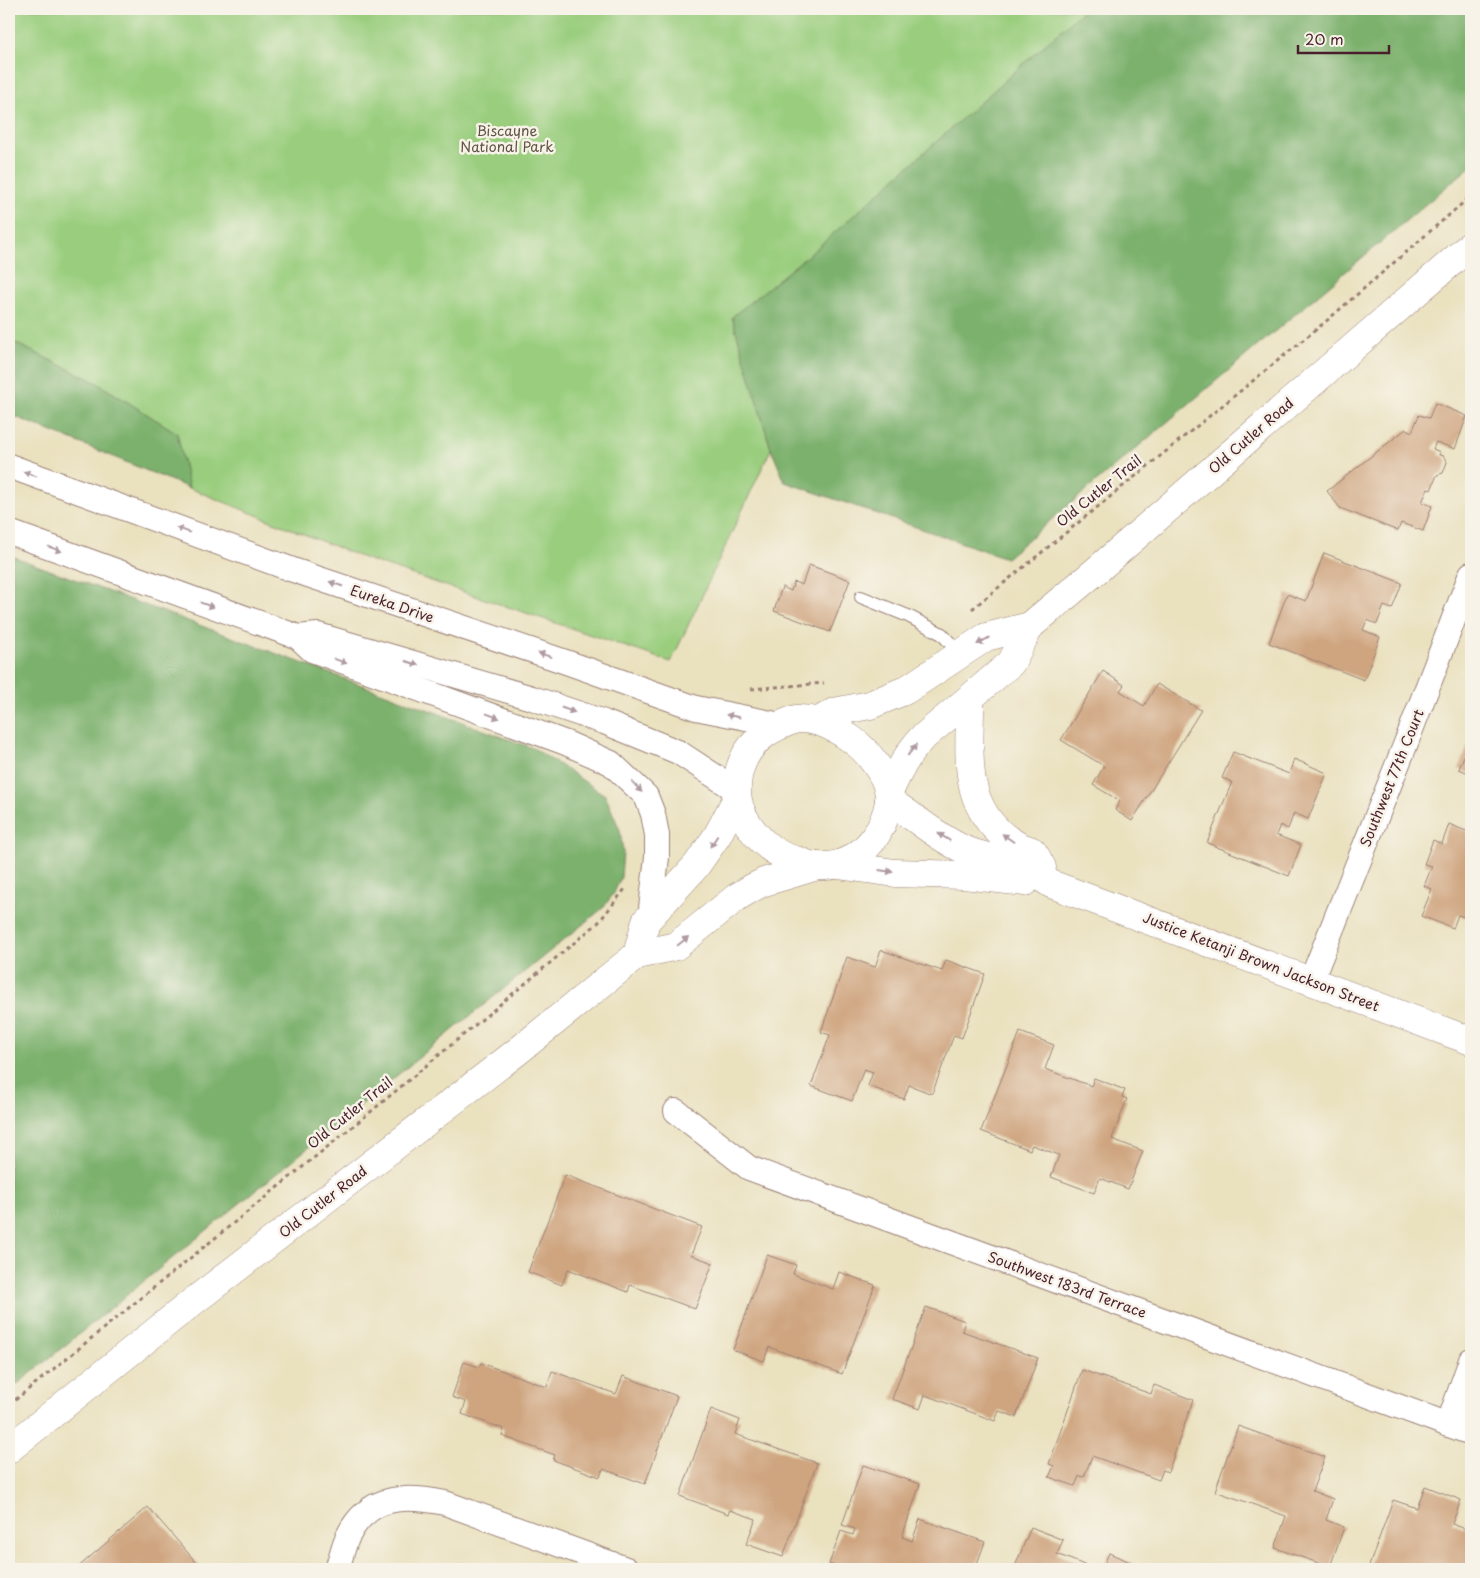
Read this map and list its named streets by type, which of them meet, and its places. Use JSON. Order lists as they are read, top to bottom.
{
  "streets": {
    "main road": ["Old Cutler Road", "Justice Ketanji Brown Jackson Street"],
    "street": ["Eureka Drive", "Southwest 77th Court", "Southwest 183rd Terrace"],
    "path": ["Old Cutler Trail"]
  },
  "crossings": [
    ["Old Cutler Road", "Eureka Drive"],
    ["Old Cutler Road", "Justice Ketanji Brown Jackson Street"],
    ["Eureka Drive", "Justice Ketanji Brown Jackson Street"],
    ["Southwest 77th Court", "Justice Ketanji Brown Jackson Street"]
  ],
  "parks": ["Biscayne National Park"],
  "scale_bar": "20 m"
}
